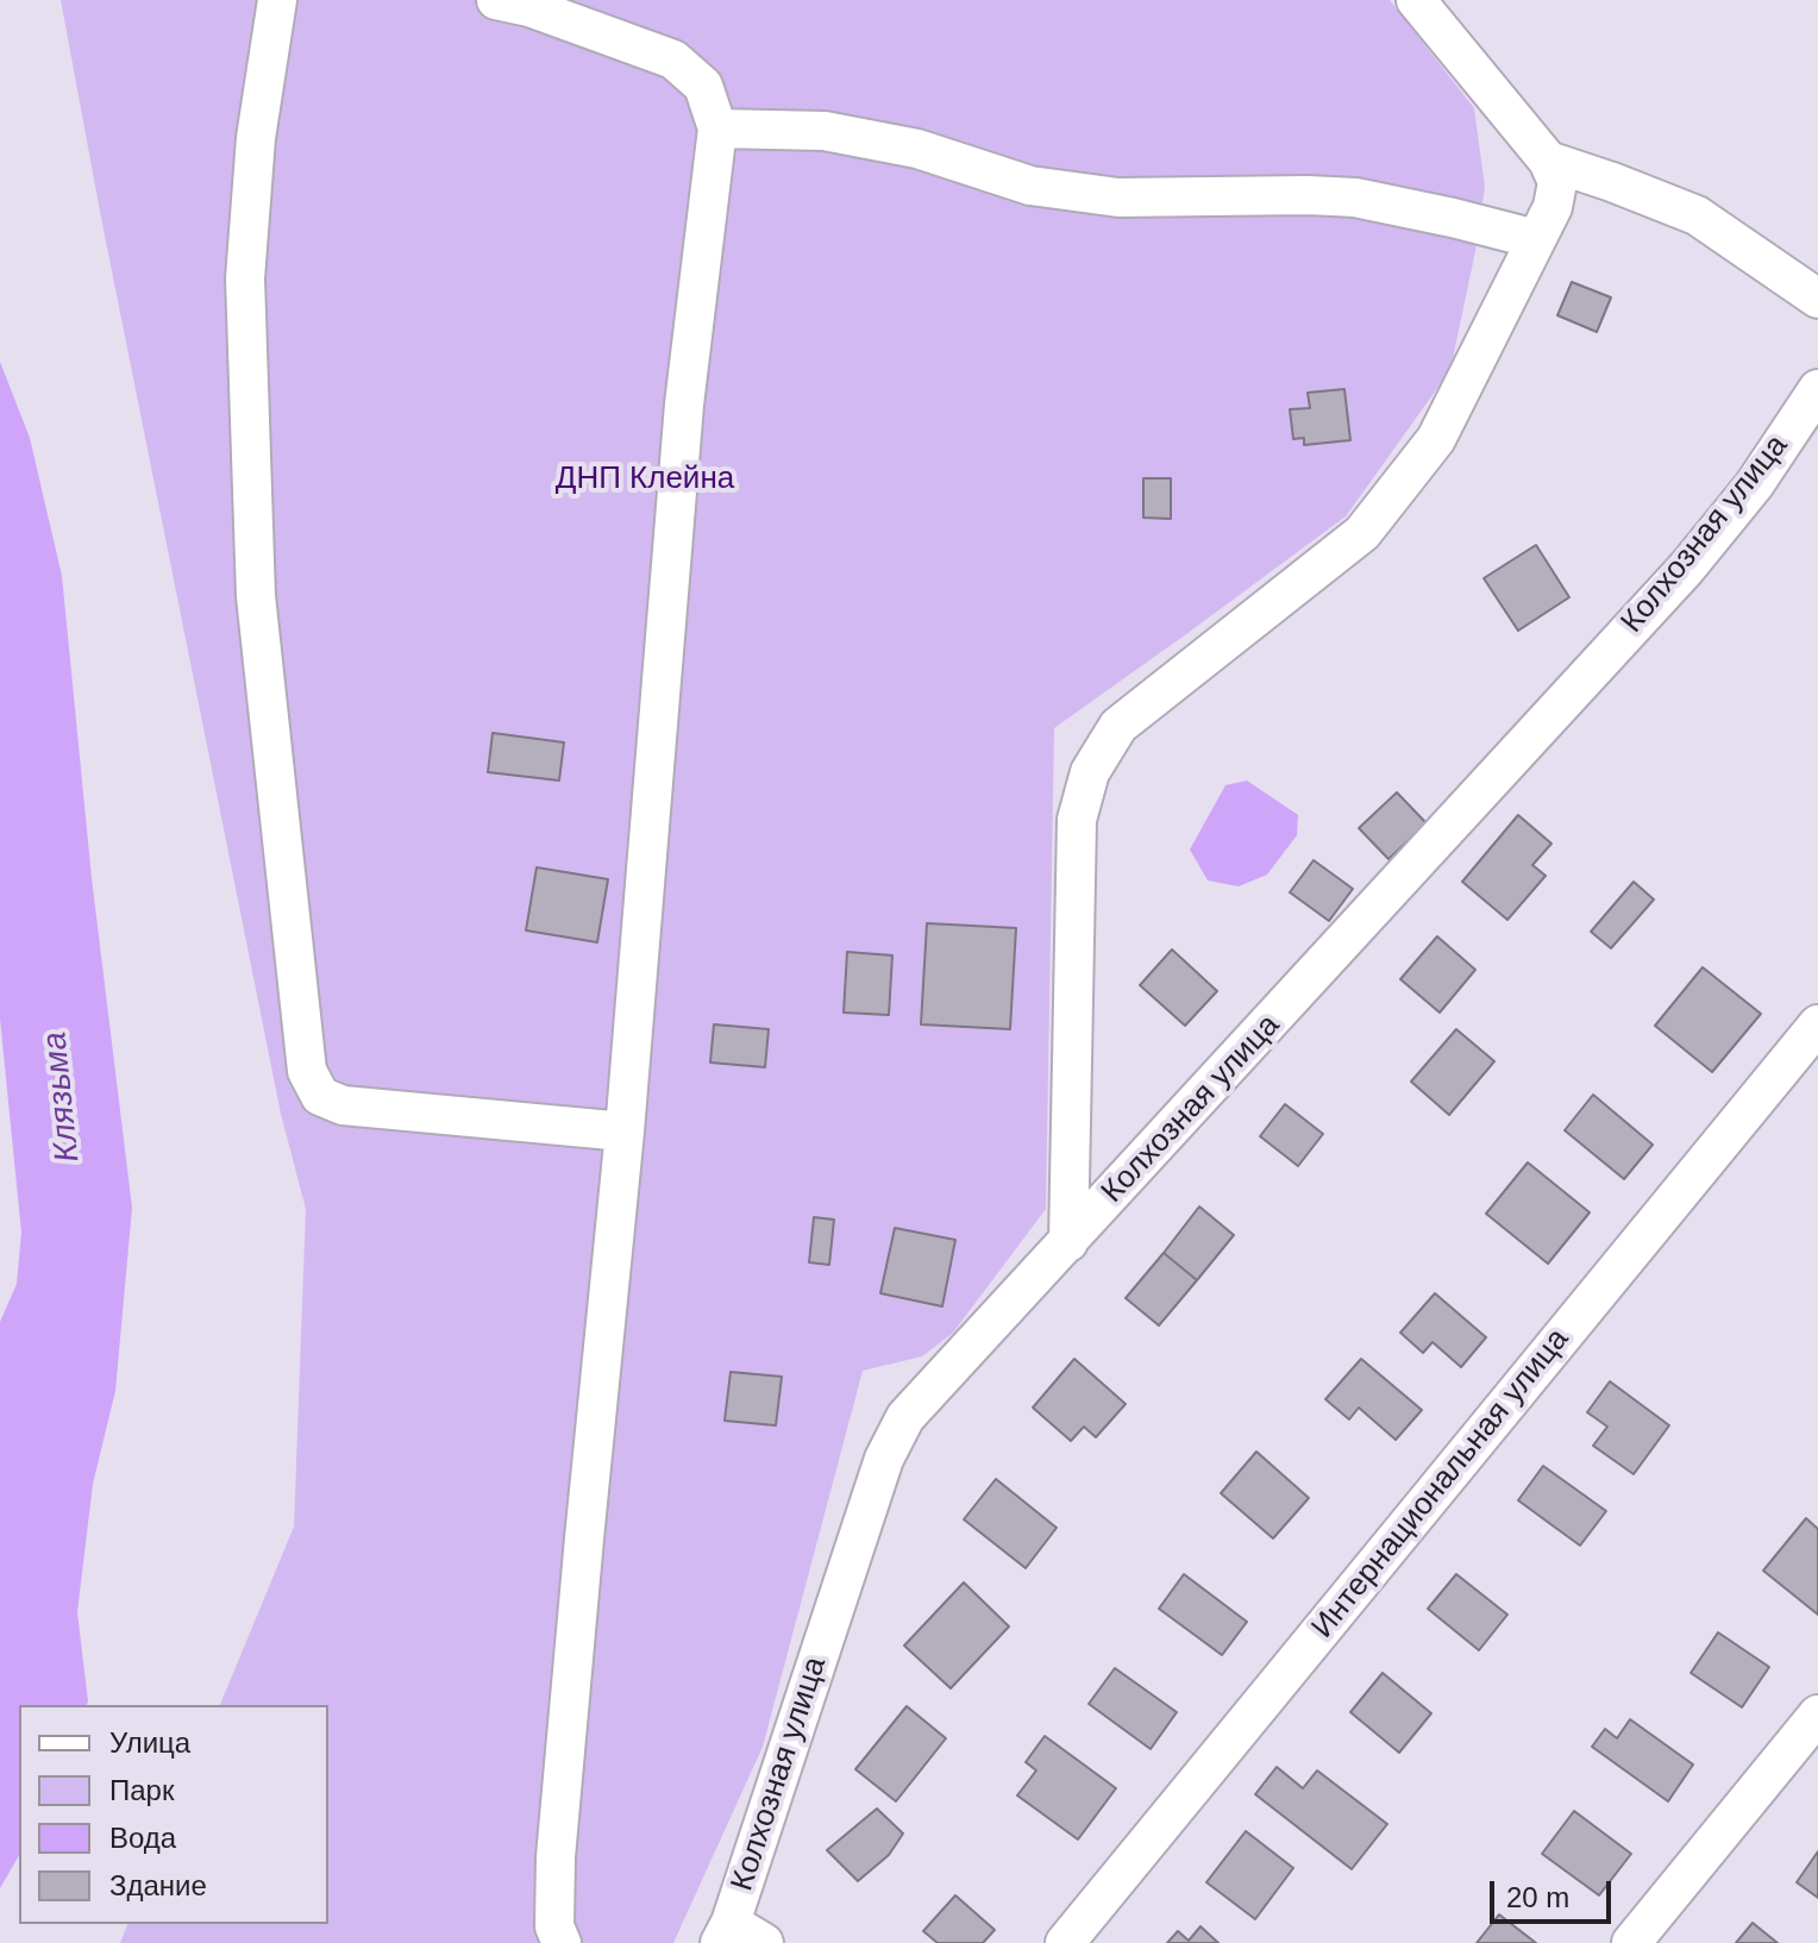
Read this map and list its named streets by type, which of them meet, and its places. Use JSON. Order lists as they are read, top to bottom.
{
  "streets": {
    "street": ["Колхозная улица", "Интернациональная улица"]
  },
  "water": ["Клязьма"],
  "parks": ["ДНП Клейна"],
  "legend": [
    "Улица",
    "Парк",
    "Вода",
    "Здание"
  ],
  "scale_bar": "20 m"
}
